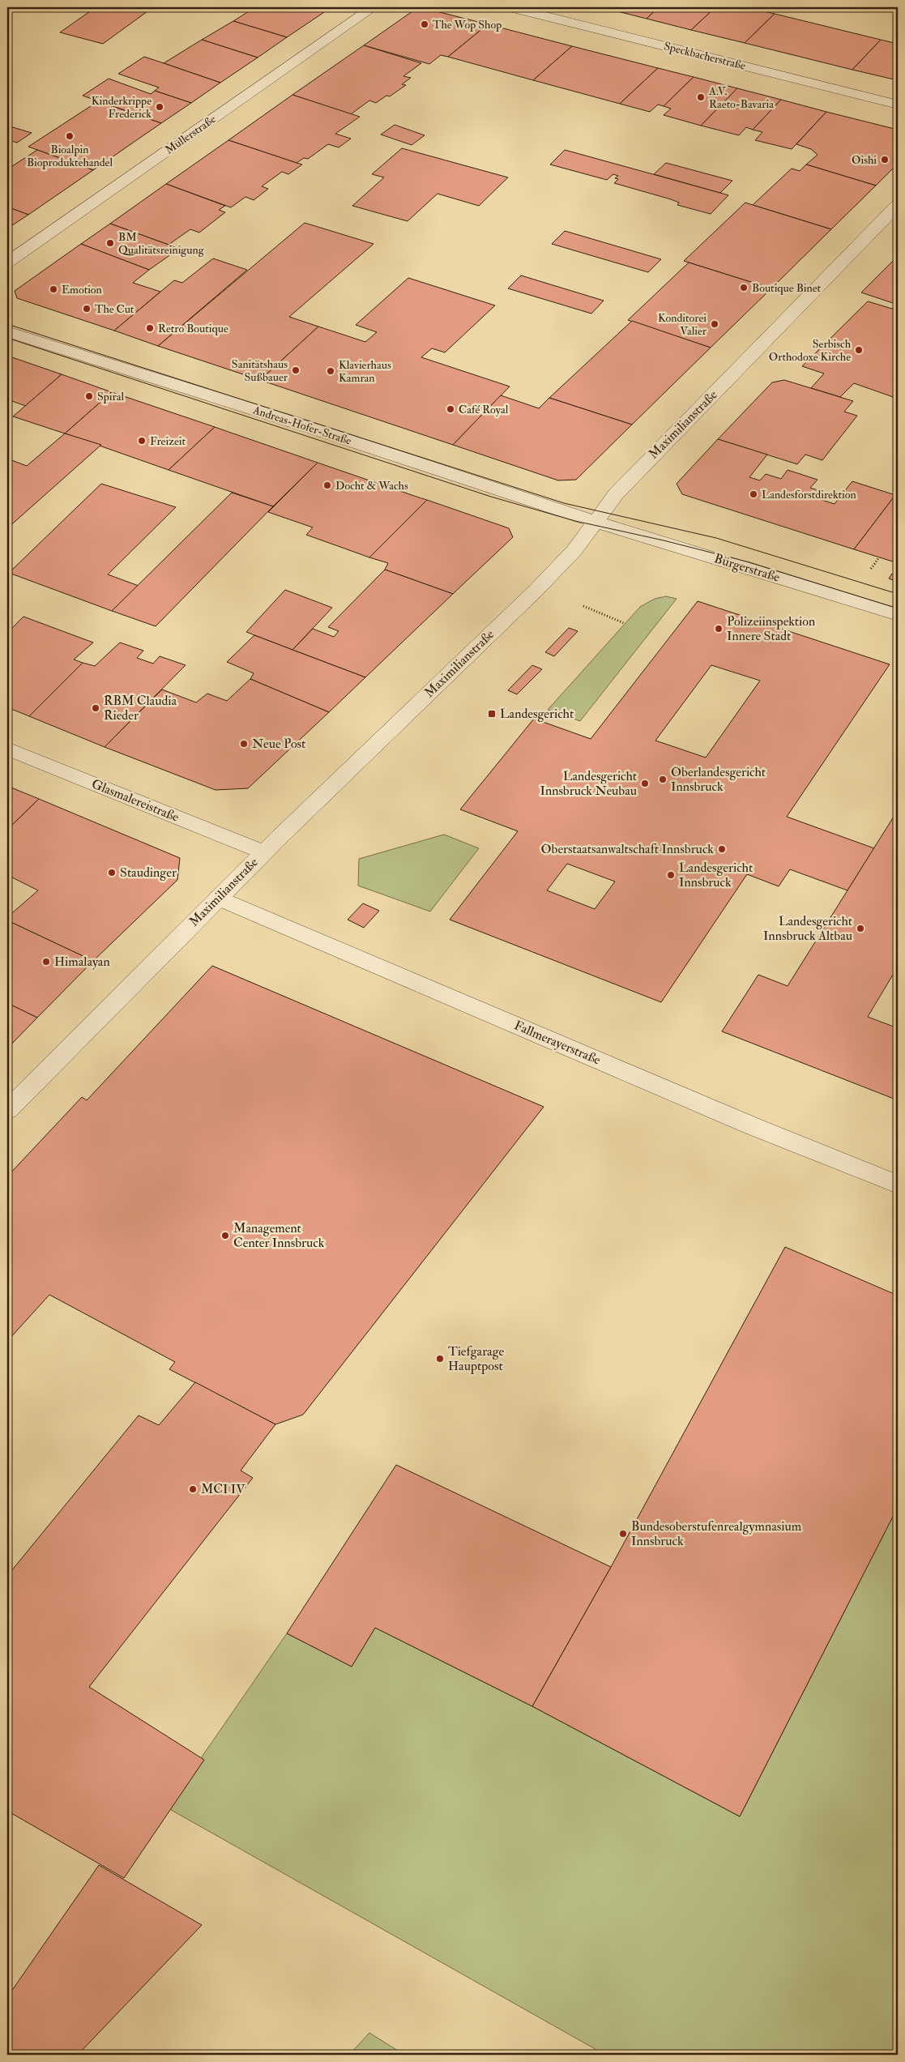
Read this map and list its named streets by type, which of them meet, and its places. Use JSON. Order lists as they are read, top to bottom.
{
  "streets": {
    "street": [
      "Speckbacherstraße",
      "Müllerstraße",
      "Maximilianstraße",
      "Andreas-Hofer-Straße",
      "Bürgerstraße",
      "Glasmalereistraße",
      "Fallmerayerstraße"
    ]
  },
  "crossings": [
    ["Maximilianstraße", "Andreas-Hofer-Straße"],
    ["Maximilianstraße", "Bürgerstraße"],
    ["Maximilianstraße", "Glasmalereistraße"],
    ["Maximilianstraße", "Fallmerayerstraße"],
    ["Andreas-Hofer-Straße", "Bürgerstraße"]
  ],
  "places": {
    "other": [
      "The Wop Shop",
      "A.V. Raeto-Bavaria",
      "Kinderkrippe Frederick",
      "Bioalpin Bioproduktehandel",
      "Oishi",
      "BM Qualitätsreinigung",
      "Boutique Binet",
      "Emotion",
      "The Cut",
      "Konditorei Valier",
      "Retro Boutique",
      "Serbisch Orthodoxe Kirche",
      "Sanitätshaus Sußbauer",
      "Klavierhaus Kamran",
      "Spiral",
      "Café Royal",
      "Freizeit",
      "Docht & Wachs",
      "Landesforstdirektion",
      "Polizeiinspektion Innere Stadt",
      "RBM Claudia Rieder",
      "Neue Post",
      "Oberlandesgericht Innsbruck",
      "Landesgericht Innsbruck Neubau",
      "Oberstaatsanwaltschaft Innsbruck",
      "Staudinger",
      "Landesgericht Innsbruck",
      "Landesgericht Innsbruck Altbau",
      "Himalayan",
      "Management Center Innsbruck",
      "Tiefgarage Hauptpost",
      "MCI IV",
      "Bundesoberstufenrealgymnasium Innsbruck"
    ],
    "transit": ["Landesgericht"]
  }
}
